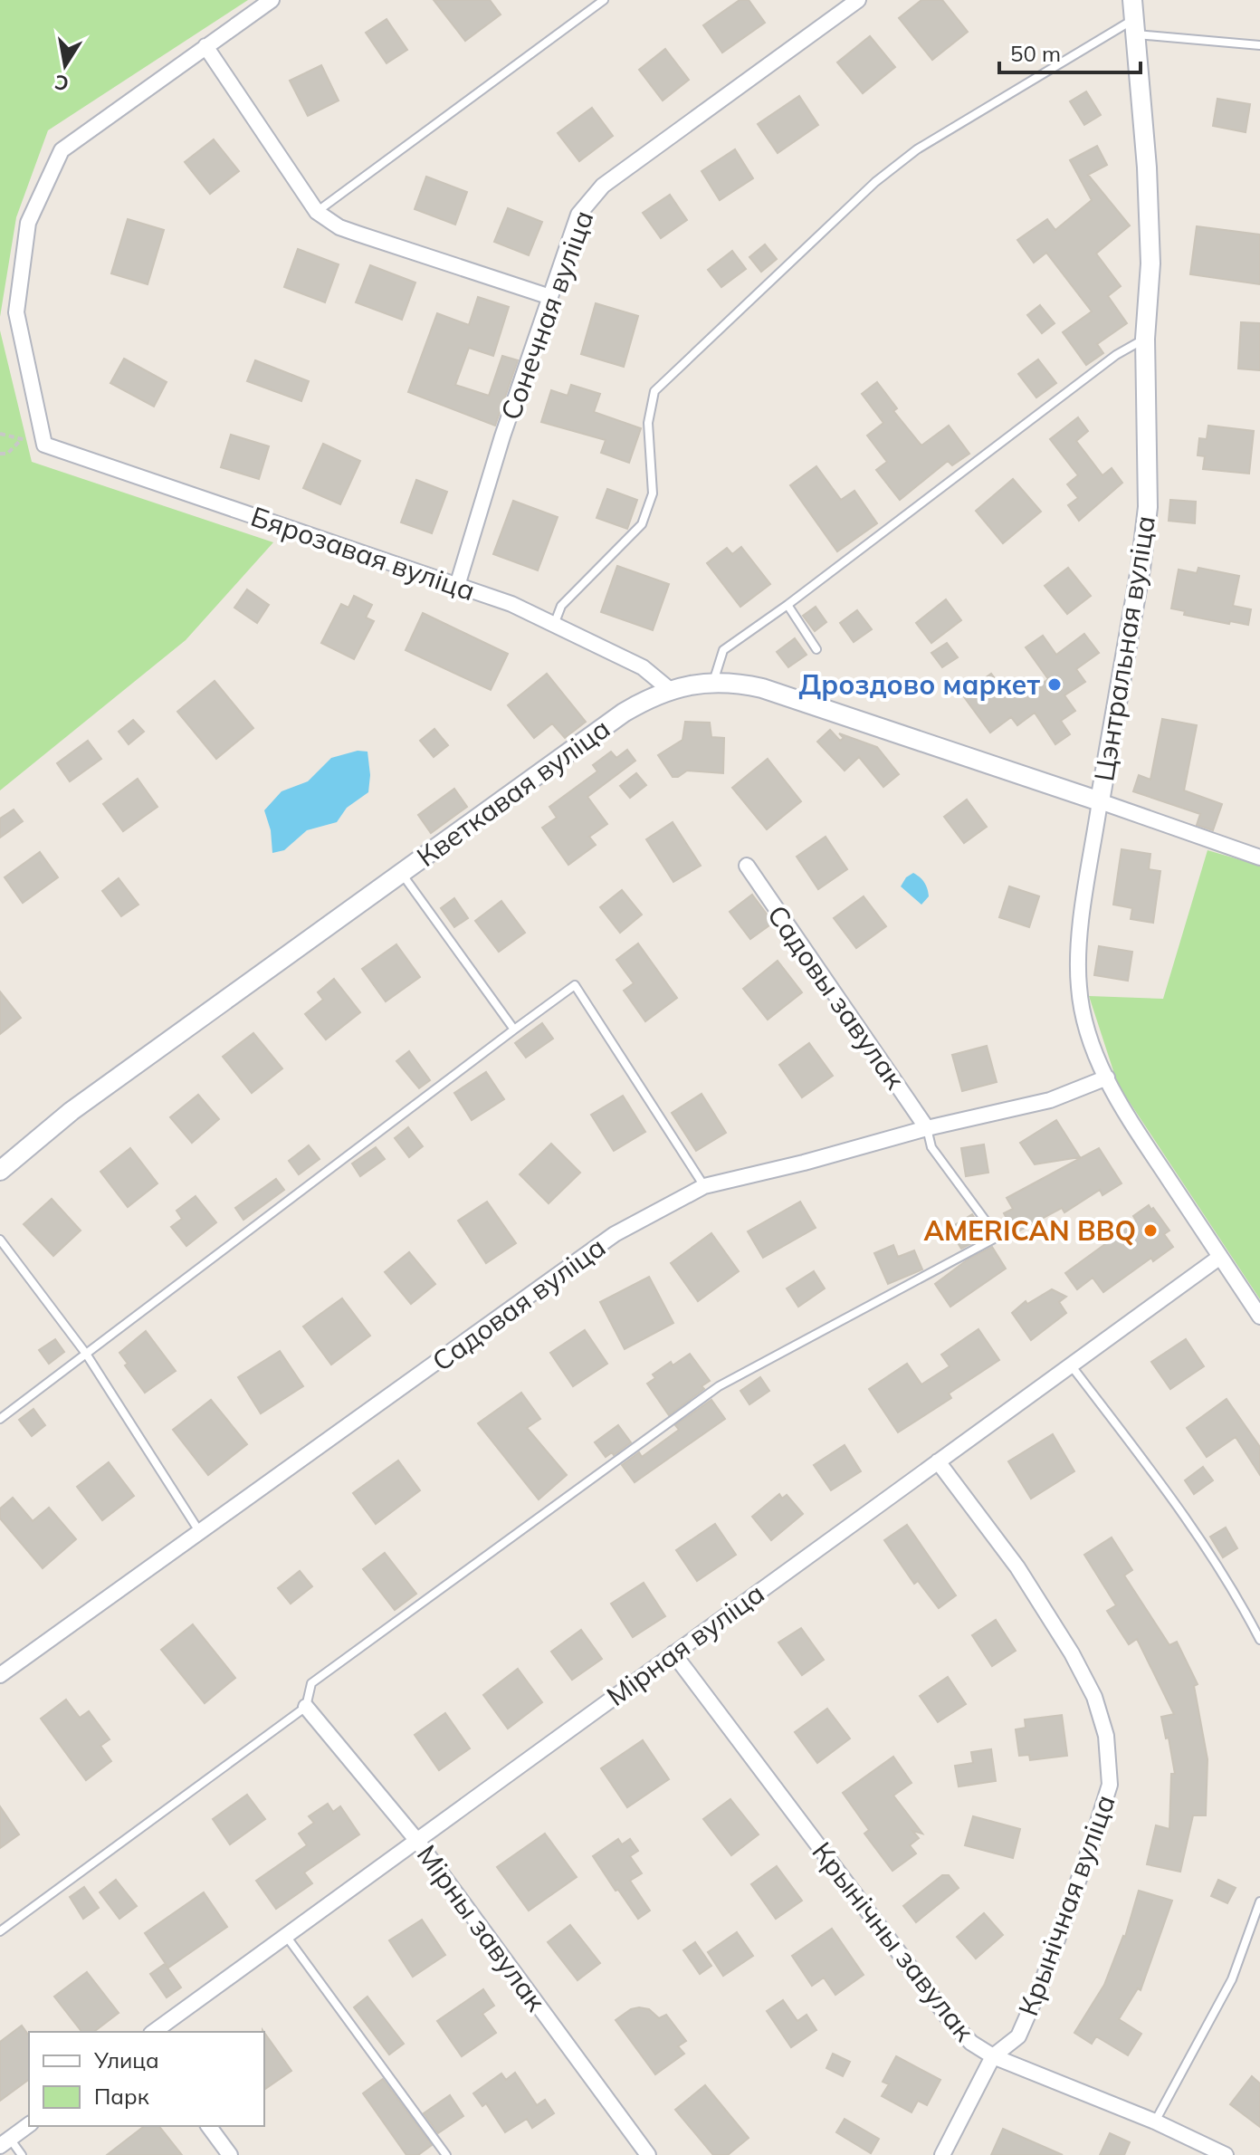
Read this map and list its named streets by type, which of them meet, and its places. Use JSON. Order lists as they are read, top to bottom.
{
  "streets": {
    "street": [
      "Сонечная вуліца",
      "Бярозавая вуліца",
      "Цэнтральная вуліца",
      "Кветкавая вуліца",
      "Садовы завулак",
      "Садовая вуліца",
      "Мірная вуліца",
      "Крынічная вуліца",
      "Мірны завулак",
      "Крынічны завулак"
    ]
  },
  "crossings": [
    ["Сонечная вуліца", "Бярозавая вуліца"],
    ["Бярозавая вуліца", "Кветкавая вуліца"],
    ["Цэнтральная вуліца", "Кветкавая вуліца"],
    ["Цэнтральная вуліца", "Садовая вуліца"],
    ["Цэнтральная вуліца", "Мірная вуліца"],
    ["Садовы завулак", "Садовая вуліца"],
    ["Мірная вуліца", "Крынічная вуліца"],
    ["Мірная вуліца", "Мірны завулак"],
    ["Мірная вуліца", "Крынічны завулак"],
    ["Крынічная вуліца", "Крынічны завулак"]
  ],
  "places": ["Дроздово маркет", "AMERICAN BBQ"],
  "legend": ["Улица", "Парк"],
  "scale_bar": "50 m",
  "north": "bottom"
}
